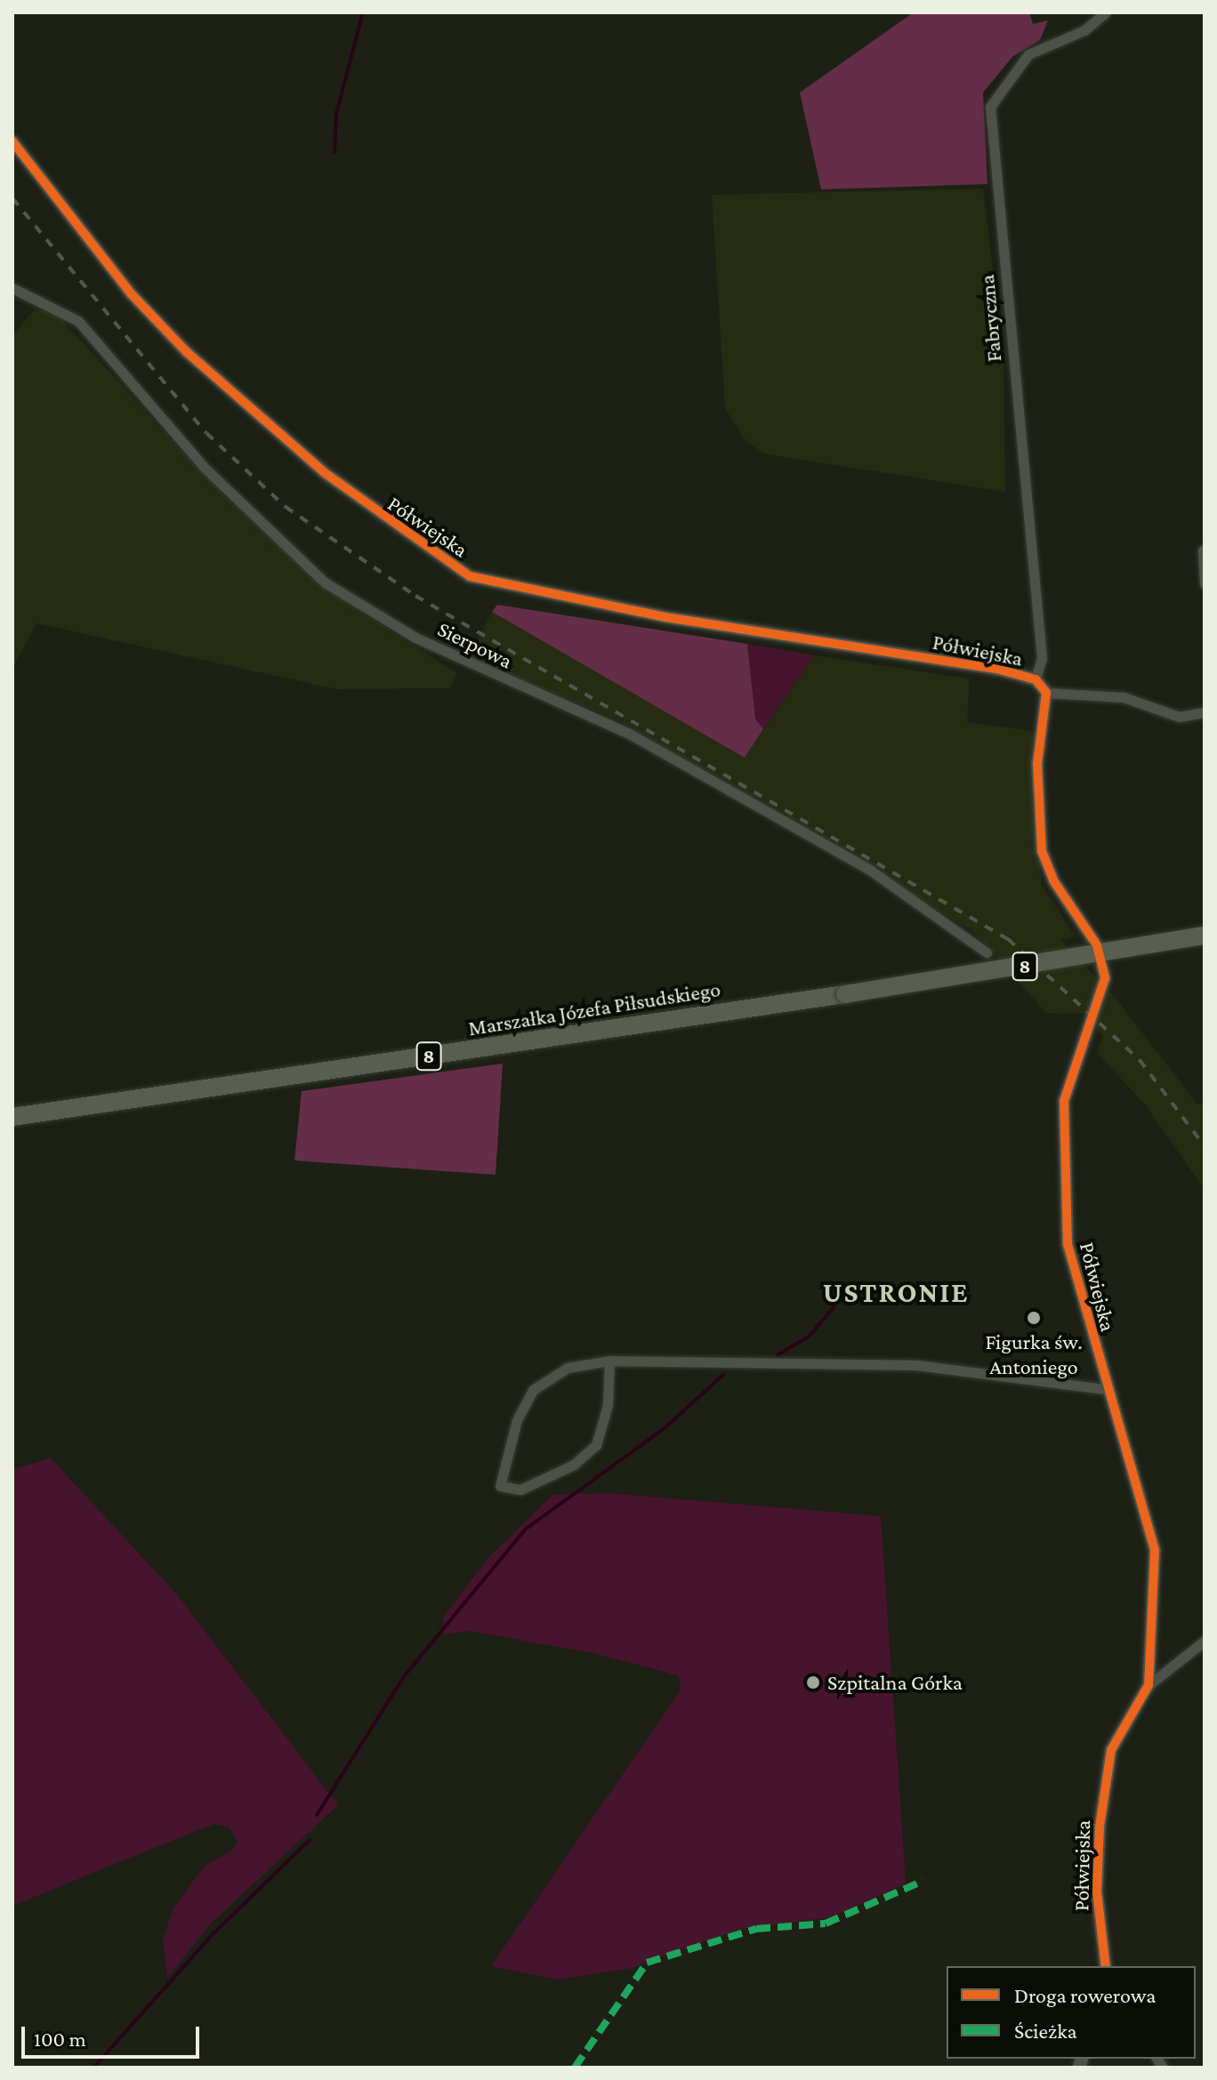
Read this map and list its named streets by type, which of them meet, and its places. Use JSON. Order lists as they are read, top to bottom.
{
  "streets": {
    "highway": ["8", "Marszałka Józefa Piłsudskiego"],
    "street": ["Fabryczna", "Półwiejska", "Sierpowa"]
  },
  "crossings": [
    ["Fabryczna", "Półwiejska"]
  ],
  "districts": ["USTRONIE"],
  "places": ["Figurka św. Antoniego", "Szpitalna Górka"],
  "legend": ["Droga rowerowa", "Ścieżka"],
  "scale_bar": "100 m"
}
